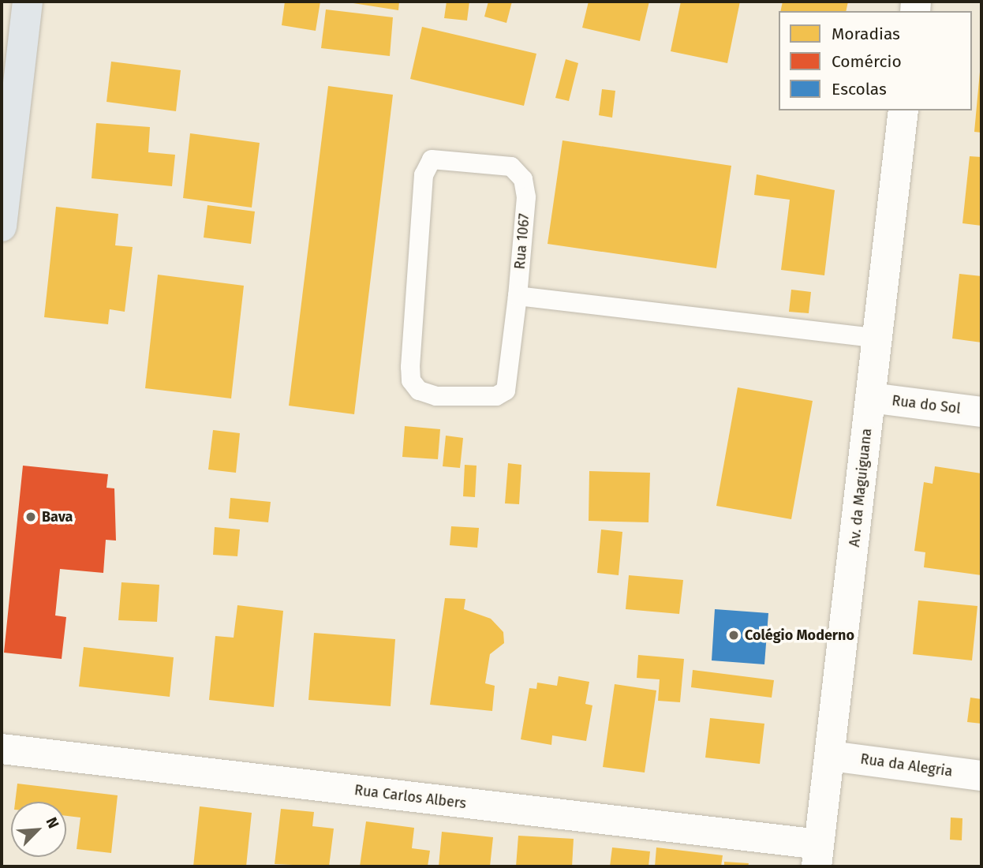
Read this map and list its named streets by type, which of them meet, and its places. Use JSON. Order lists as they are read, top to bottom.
{
  "streets": {
    "street": [
      "Rua do Sol",
      "Av. da Maguiguana",
      "Rua da Alegria",
      "Rua Carlos Albers"
    ],
    "lane": ["Rua 1067"]
  },
  "crossings": [
    ["Rua do Sol", "Av. da Maguiguana"],
    ["Av. da Maguiguana", "Rua da Alegria"],
    ["Av. da Maguiguana", "Rua Carlos Albers"]
  ],
  "places": ["Bava", "Colégio Moderno"],
  "legend": ["Moradias", "Comércio", "Escolas"],
  "north": "top right"
}
